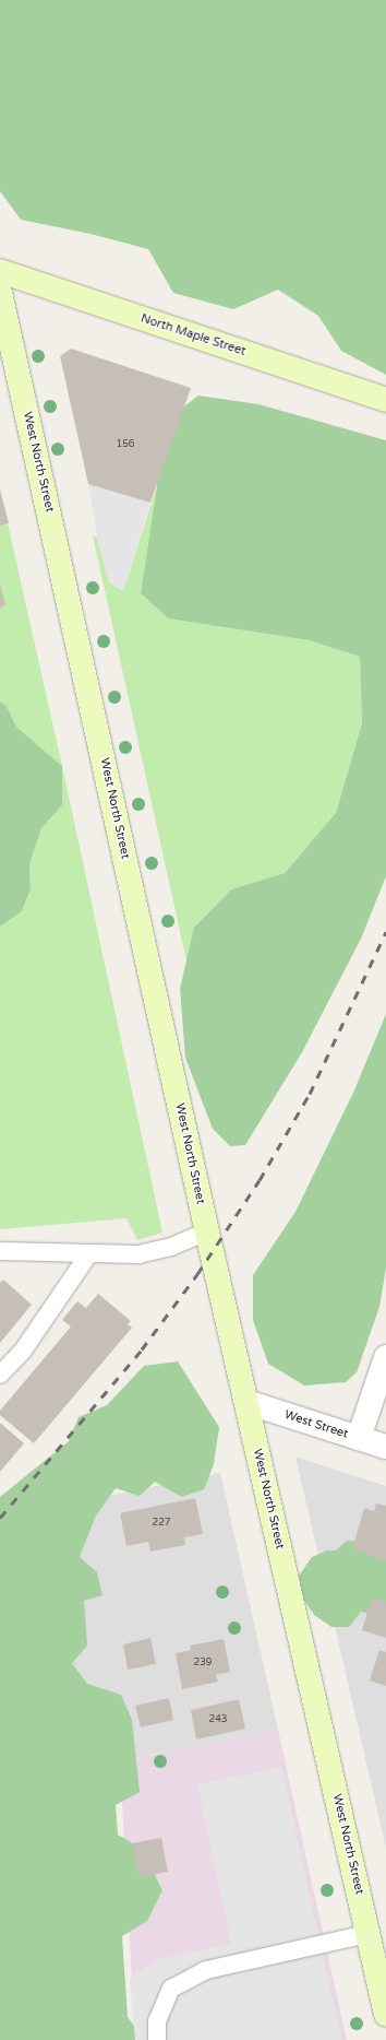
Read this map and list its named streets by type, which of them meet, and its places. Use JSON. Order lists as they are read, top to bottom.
{
  "streets": {
    "street": ["North Maple Street", "West North Street", "West Street"]
  },
  "crossings": [
    ["West North Street", "West Street"]
  ],
  "house_numbers": [
    "156",
    "227",
    "239",
    "243"
  ]
}
